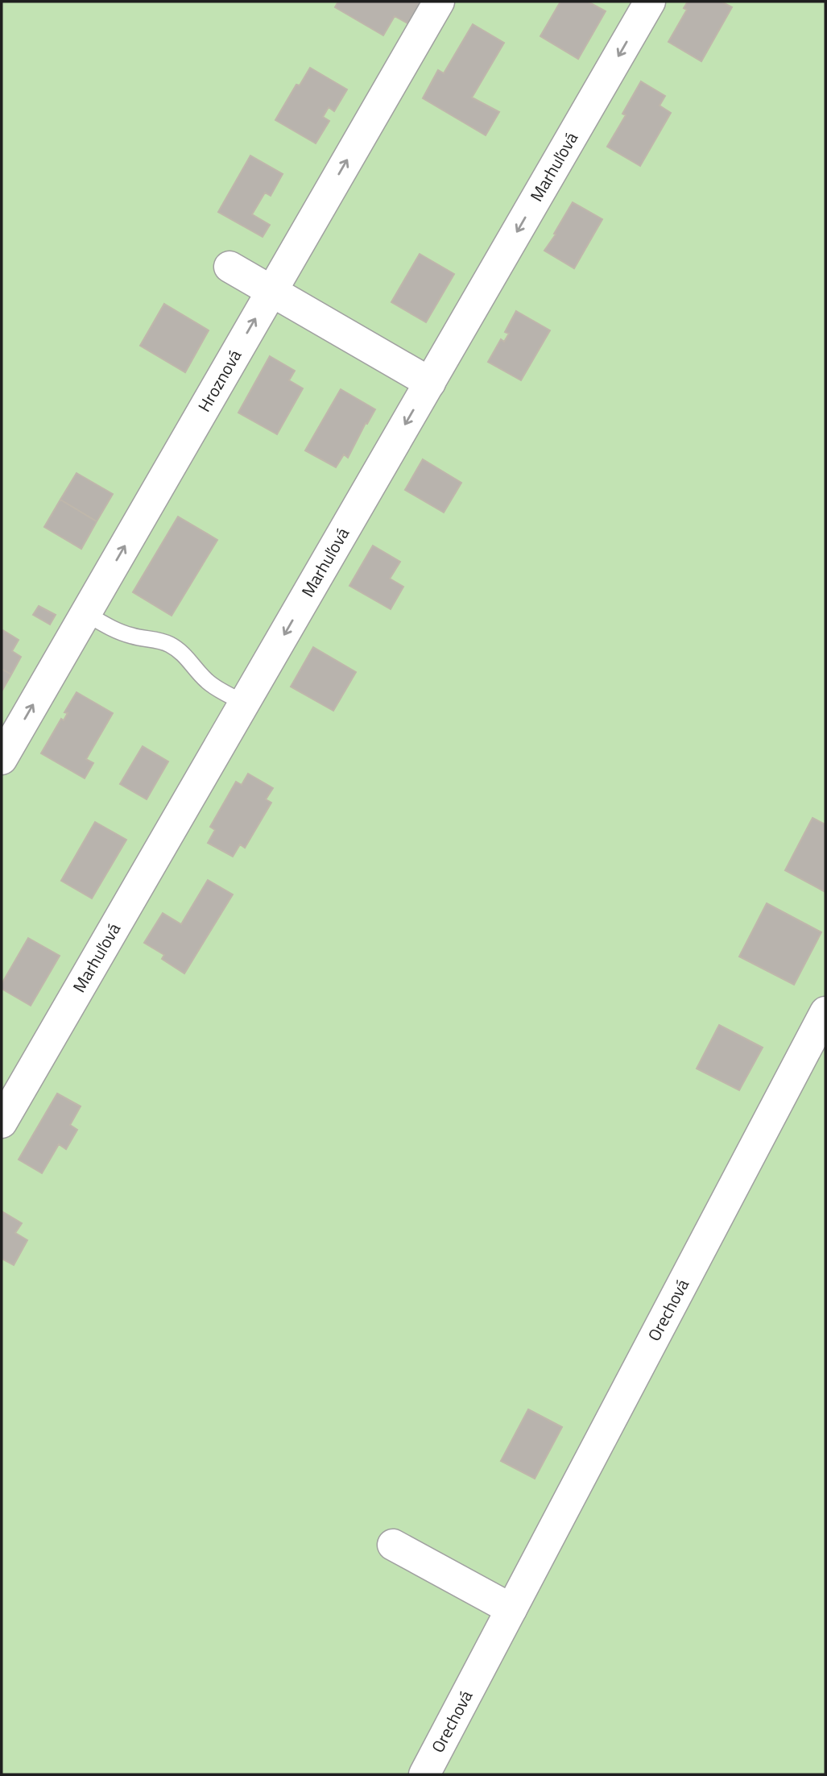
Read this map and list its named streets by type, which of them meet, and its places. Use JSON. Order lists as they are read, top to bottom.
{
  "streets": {
    "street": ["Marhuľová", "Hroznová", "Orechová"]
  },
  "one_way": ["Marhuľová", "Hroznová"]
}
